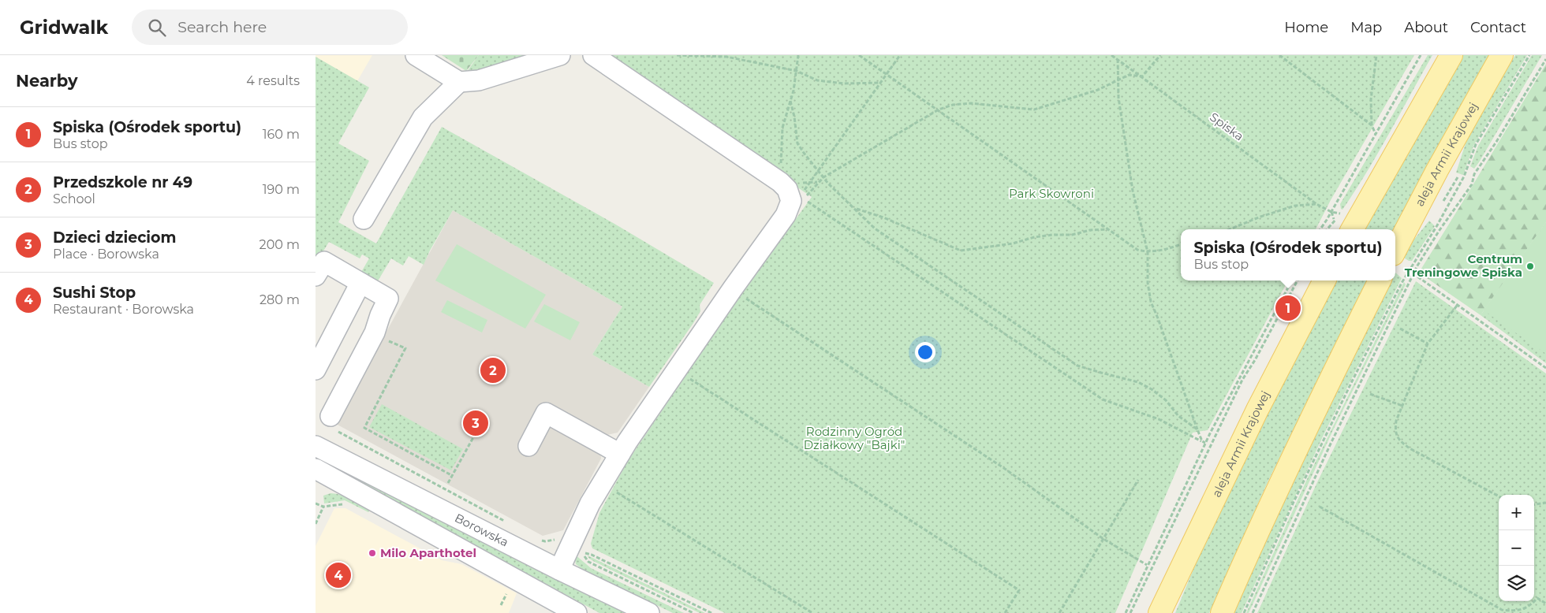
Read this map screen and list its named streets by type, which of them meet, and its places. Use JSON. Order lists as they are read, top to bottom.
{
  "streets": {
    "main road": ["aleja Armii Krajowej"],
    "street": ["Borowska"],
    "path": ["Spiska"]
  },
  "parks": ["Park Skowroni", "Rodzinny Ogród Działkowy \"Bajki\""],
  "places": ["Centrum Treningowe Spiska", "Milo Aparthotel"],
  "page": {
    "header": "Gridwalk",
    "search": "Search here",
    "nav": [
      "Home",
      "Map",
      "About",
      "Contact"
    ],
    "heading": ["Nearby", "4 results"],
    "list": [
      {
        "mark": "1",
        "name": "Spiska (Ośrodek sportu)",
        "note": "Bus stop",
        "value": "160 m"
      },
      {
        "mark": "2",
        "name": "Przedszkole nr 49",
        "note": "School",
        "value": "190 m"
      },
      {
        "mark": "3",
        "name": "Dzieci dzieciom",
        "note": "Place · Borowska",
        "value": "200 m"
      },
      {
        "mark": "4",
        "name": "Sushi Stop",
        "note": "Restaurant · Borowska",
        "value": "280 m"
      }
    ],
    "popup": ["Spiska (Ośrodek sportu)", "Bus stop"],
    "pins": [
      "1",
      "2",
      "3",
      "4"
    ],
    "map_buttons": ["+", "−"]
  }
}
